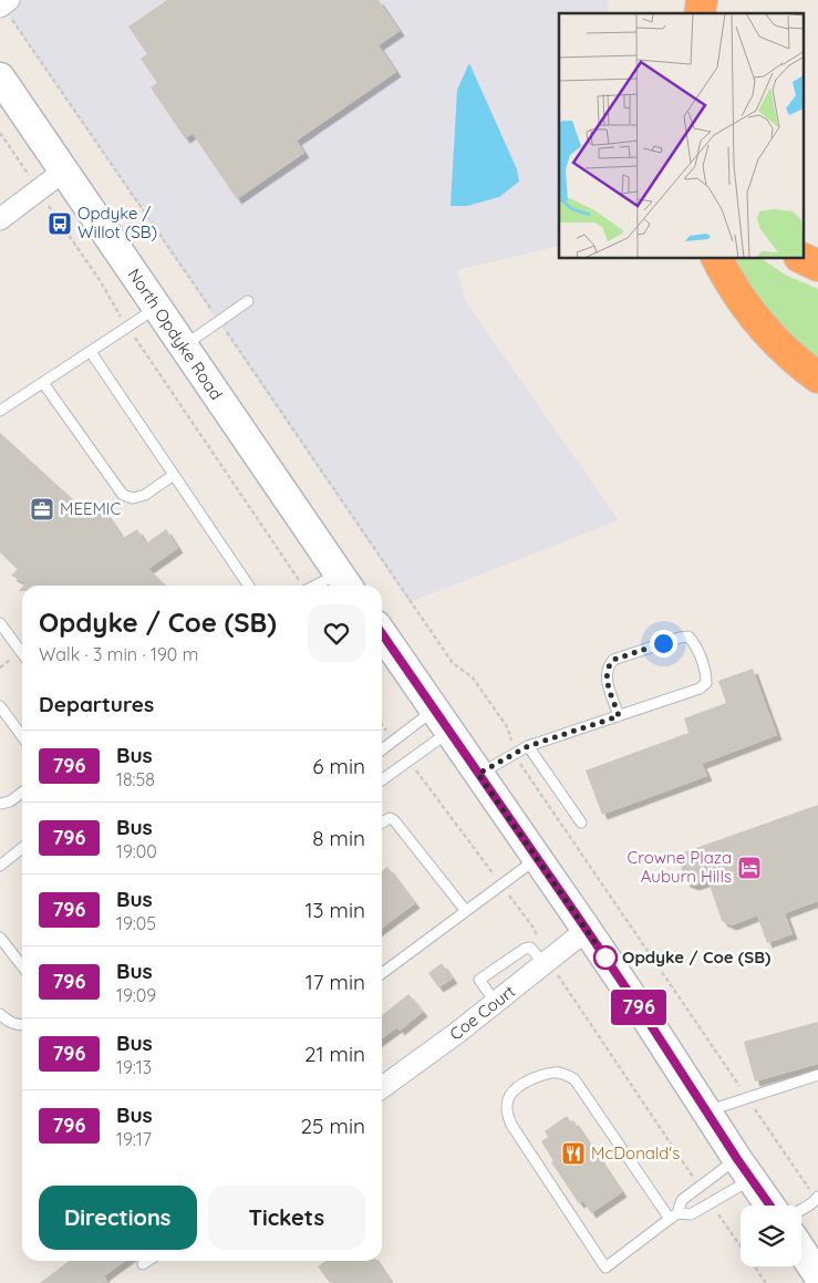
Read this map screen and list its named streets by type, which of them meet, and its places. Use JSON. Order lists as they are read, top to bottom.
{
  "streets": {
    "main road": ["North Opdyke Road"],
    "street": ["Coe Court"]
  },
  "places": {
    "bus stop": ["Opdyke / Willot (SB)"],
    "office": ["MEEMIC"],
    "hotel": ["Crowne Plaza Auburn Hills"],
    "other": ["Opdyke / Coe (SB)"],
    "restaurant": ["McDonald's"]
  },
  "lines": ["bus line 796"],
  "page": {
    "on_map": "796",
    "heading": [
      ["Opdyke / Coe (SB)", "Walk · 3 min · 190 m"],
      "Departures"
    ],
    "list": [
      {
        "mark": "796",
        "name": "Bus",
        "note": "18:58",
        "value": "6 min"
      },
      {
        "mark": "796",
        "name": "Bus",
        "note": "19:00",
        "value": "8 min"
      },
      {
        "mark": "796",
        "name": "Bus",
        "note": "19:05",
        "value": "13 min"
      },
      {
        "mark": "796",
        "name": "Bus",
        "note": "19:09",
        "value": "17 min"
      },
      {
        "mark": "796",
        "name": "Bus",
        "note": "19:13",
        "value": "21 min"
      },
      {
        "mark": "796",
        "name": "Bus",
        "note": "19:17",
        "value": "25 min"
      }
    ],
    "buttons": ["Directions", "Tickets"]
  }
}
